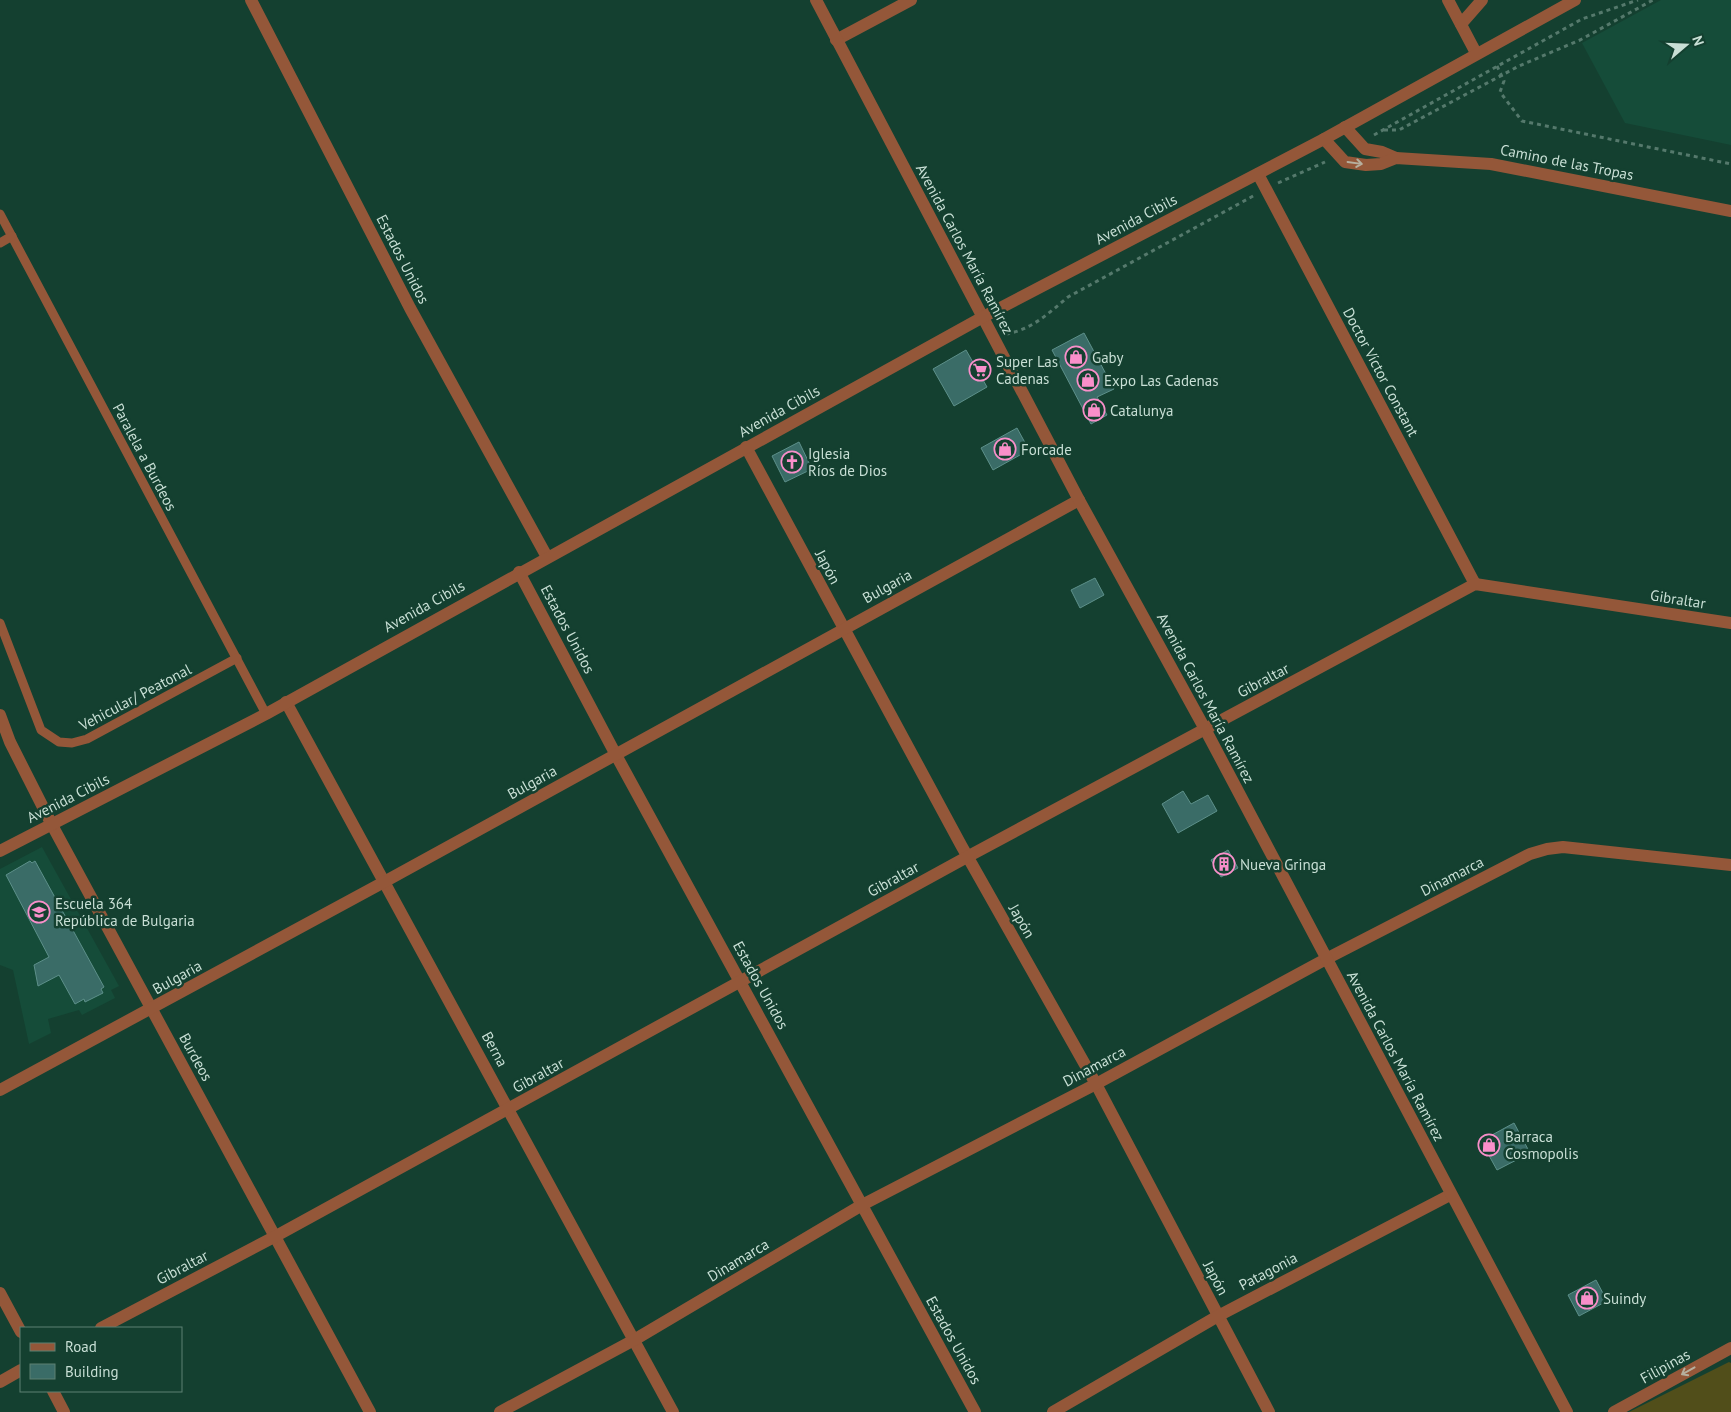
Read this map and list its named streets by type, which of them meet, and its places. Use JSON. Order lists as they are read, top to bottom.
{
  "streets": {
    "street": [
      "Camino de las Tropas",
      "Avenida Cibils",
      "Avenida Carlos María Ramírez",
      "Estados Unidos",
      "Doctor Víctor Constant",
      "Japón",
      "Bulgaria",
      "Gibraltar",
      "Dinamarca",
      "Berna",
      "Burdeos",
      "Patagonia",
      "Filipinas"
    ],
    "lane": ["Paralela a Burdeos", "Vehicular/ Peatonal"]
  },
  "crossings": [
    ["Avenida Cibils", "Avenida Carlos María Ramírez"],
    ["Avenida Cibils", "Estados Unidos"],
    ["Avenida Cibils", "Doctor Víctor Constant"],
    ["Avenida Cibils", "Paralela a Burdeos"],
    ["Avenida Cibils", "Japón"],
    ["Avenida Cibils", "Berna"],
    ["Avenida Cibils", "Burdeos"],
    ["Avenida Carlos María Ramírez", "Bulgaria"],
    ["Avenida Carlos María Ramírez", "Gibraltar"],
    ["Avenida Carlos María Ramírez", "Dinamarca"],
    ["Avenida Carlos María Ramírez", "Patagonia"],
    ["Estados Unidos", "Bulgaria"],
    ["Estados Unidos", "Gibraltar"],
    ["Estados Unidos", "Dinamarca"],
    ["Doctor Víctor Constant", "Gibraltar"],
    ["Paralela a Burdeos", "Vehicular/ Peatonal"],
    ["Japón", "Bulgaria"],
    ["Japón", "Gibraltar"],
    ["Japón", "Dinamarca"],
    ["Japón", "Patagonia"],
    ["Bulgaria", "Berna"],
    ["Bulgaria", "Burdeos"],
    ["Gibraltar", "Berna"],
    ["Gibraltar", "Burdeos"],
    ["Dinamarca", "Berna"]
  ],
  "one_way": ["Filipinas"],
  "places": {
    "shop": [
      "Gaby",
      "Expo Las Cadenas",
      "Catalunya",
      "Forcade",
      "Barraca Cosmopolis",
      "Suindy"
    ],
    "supermarket": ["Super Las Cadenas"],
    "church": ["Iglesia Ríos de Dios"],
    "building": ["Nueva Gringa"],
    "school or university": ["Escuela 364 República de Bulgaria"]
  },
  "legend": ["Road", "Building"],
  "north": "right"
}
